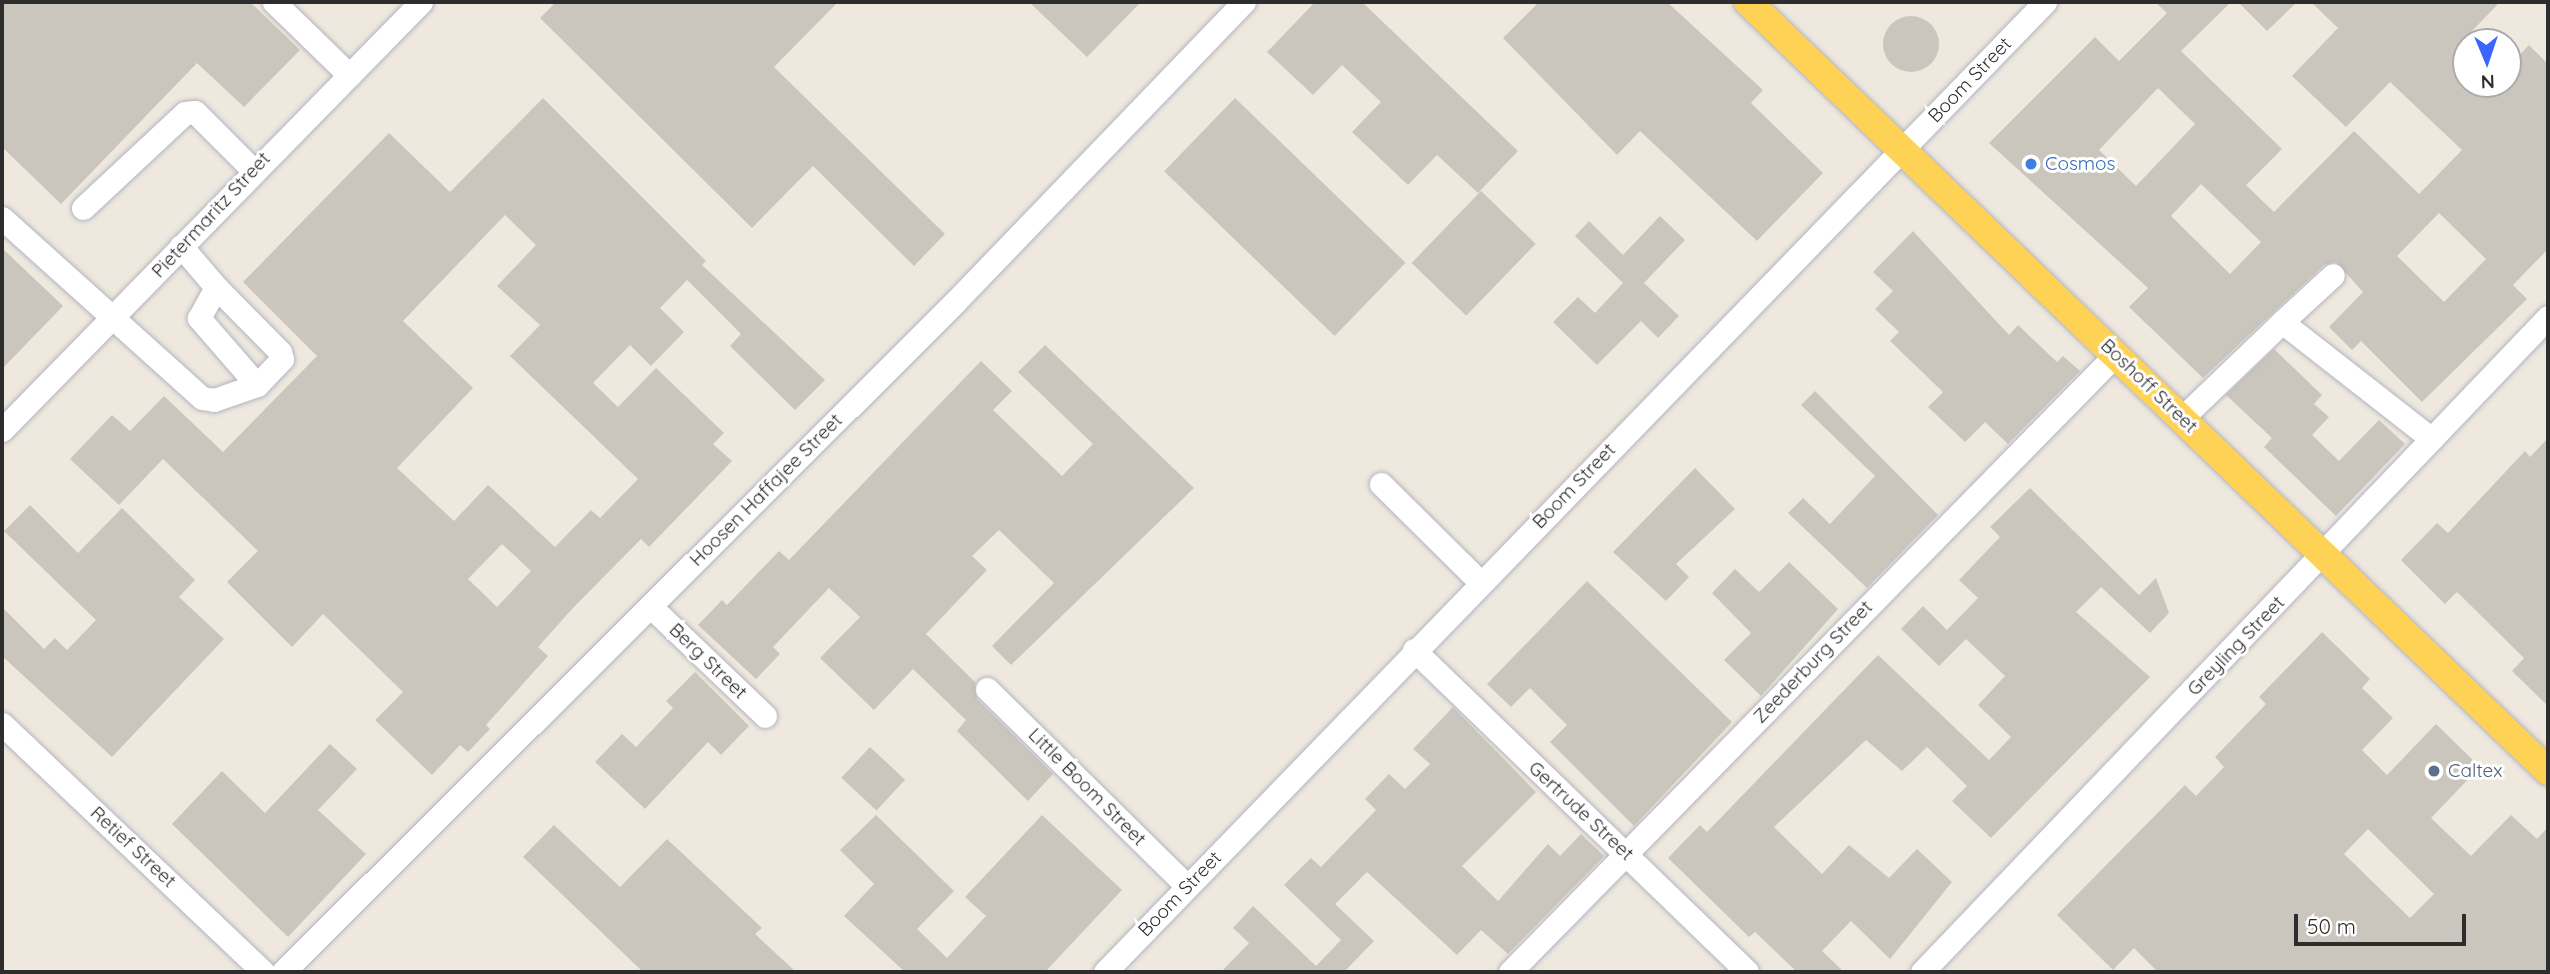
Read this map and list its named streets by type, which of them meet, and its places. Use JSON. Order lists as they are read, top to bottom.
{
  "streets": {
    "main road": ["Boshoff Street"],
    "street": [
      "Boom Street",
      "Pietermaritz Street",
      "Hoosen Haffajee Street",
      "Greyling Street",
      "Berg Street",
      "Zeederburg Street",
      "Little Boom Street",
      "Gertrude Street",
      "Retief Street"
    ]
  },
  "crossings": [
    ["Boom Street", "Boshoff Street"],
    ["Boom Street", "Little Boom Street"],
    ["Boom Street", "Gertrude Street"],
    ["Boshoff Street", "Greyling Street"],
    ["Boshoff Street", "Zeederburg Street"],
    ["Hoosen Haffajee Street", "Berg Street"],
    ["Zeederburg Street", "Gertrude Street"]
  ],
  "places": ["Cosmos", "Caltex"],
  "scale_bar": "50 m",
  "north": "bottom"
}
